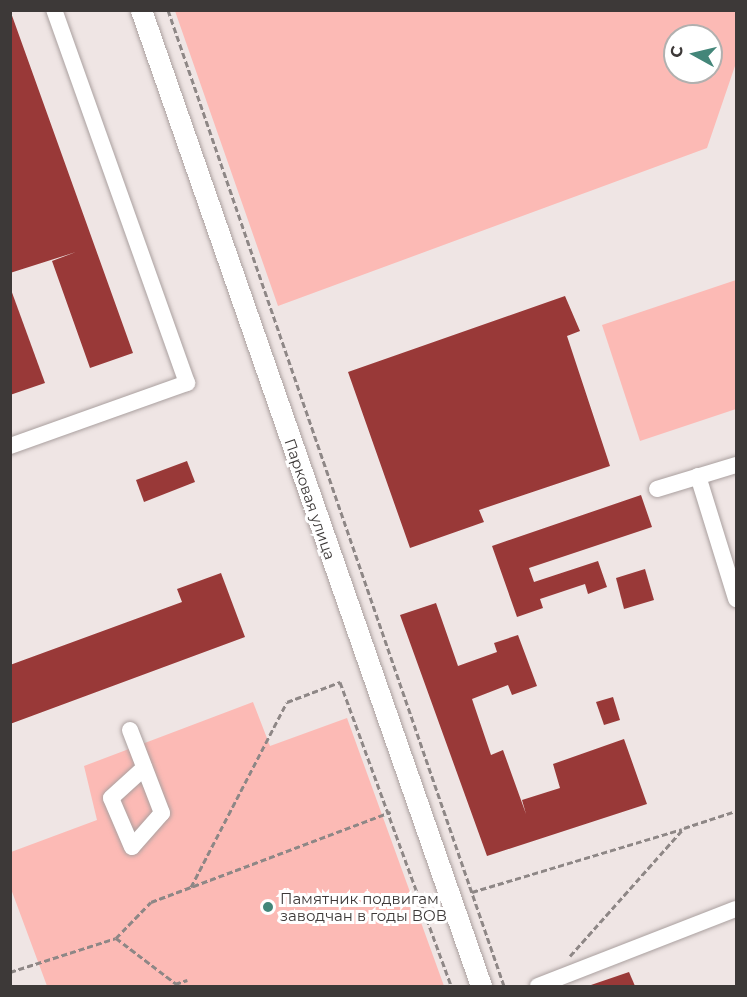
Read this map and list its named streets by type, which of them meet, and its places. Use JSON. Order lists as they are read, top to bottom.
{
  "streets": {
    "main road": ["Парковая улица"]
  },
  "places": ["Памятник подвигам заводчан в годы ВОВ"],
  "north": "left"
}
